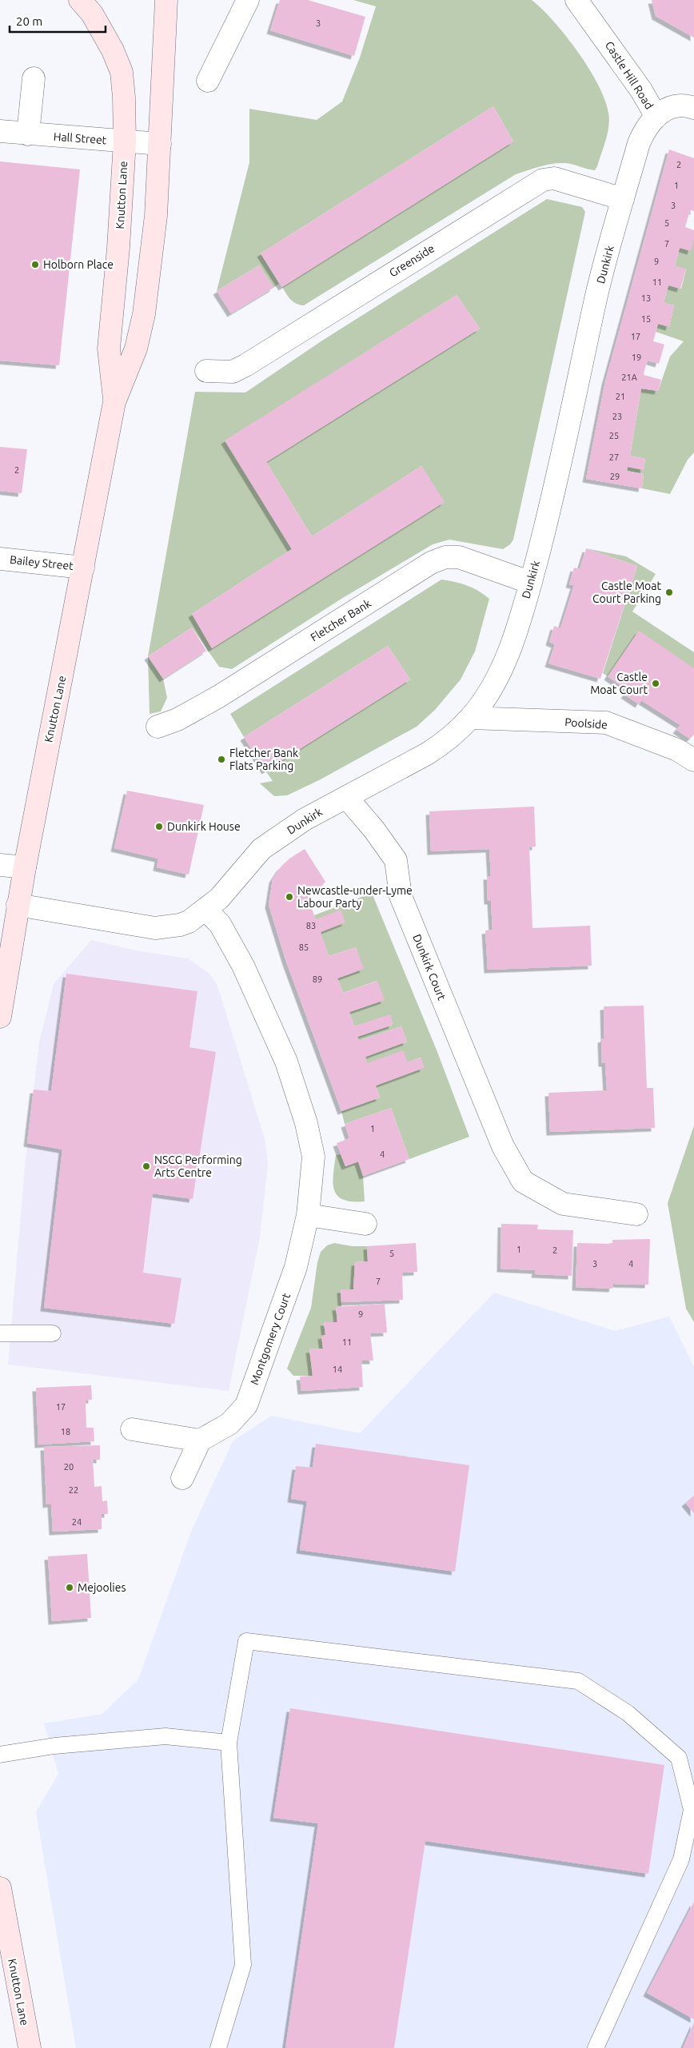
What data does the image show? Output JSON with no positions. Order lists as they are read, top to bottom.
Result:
{
  "streets": {
    "main road": ["Knutton Lane"],
    "street": [
      "Castle Hill Road",
      "Hall Street",
      "Greenside",
      "Dunkirk",
      "Bailey Street",
      "Fletcher Bank",
      "Poolside",
      "Dunkirk Court",
      "Montgomery Court"
    ]
  },
  "crossings": [
    ["Castle Hill Road", "Dunkirk"],
    ["Hall Street", "Knutton Lane"],
    ["Knutton Lane", "Dunkirk"],
    ["Knutton Lane", "Bailey Street"],
    ["Greenside", "Dunkirk"],
    ["Dunkirk", "Fletcher Bank"],
    ["Dunkirk", "Poolside"],
    ["Dunkirk", "Dunkirk Court"],
    ["Dunkirk", "Montgomery Court"]
  ],
  "places": [
    "Holborn Place",
    "Castle Moat Court Parking",
    "Castle Moat Court",
    "Fletcher Bank Flats Parking",
    "Dunkirk House",
    "Newcastle-under-Lyme Labour Party",
    "NSCG Performing Arts Centre",
    "Mejoolies"
  ],
  "house_numbers": [
    "3",
    "2",
    "1",
    "3",
    "5",
    "7",
    "9",
    "11",
    "13",
    "15",
    "17",
    "19",
    "21A",
    "21",
    "23",
    "25",
    "27",
    "2",
    "29",
    "83",
    "85",
    "89",
    "1",
    "4",
    "1",
    "2",
    "5",
    "3",
    "4",
    "7",
    "9",
    "11",
    "14",
    "17",
    "18",
    "20",
    "22",
    "24"
  ],
  "scale_bar": "20 m"
}
